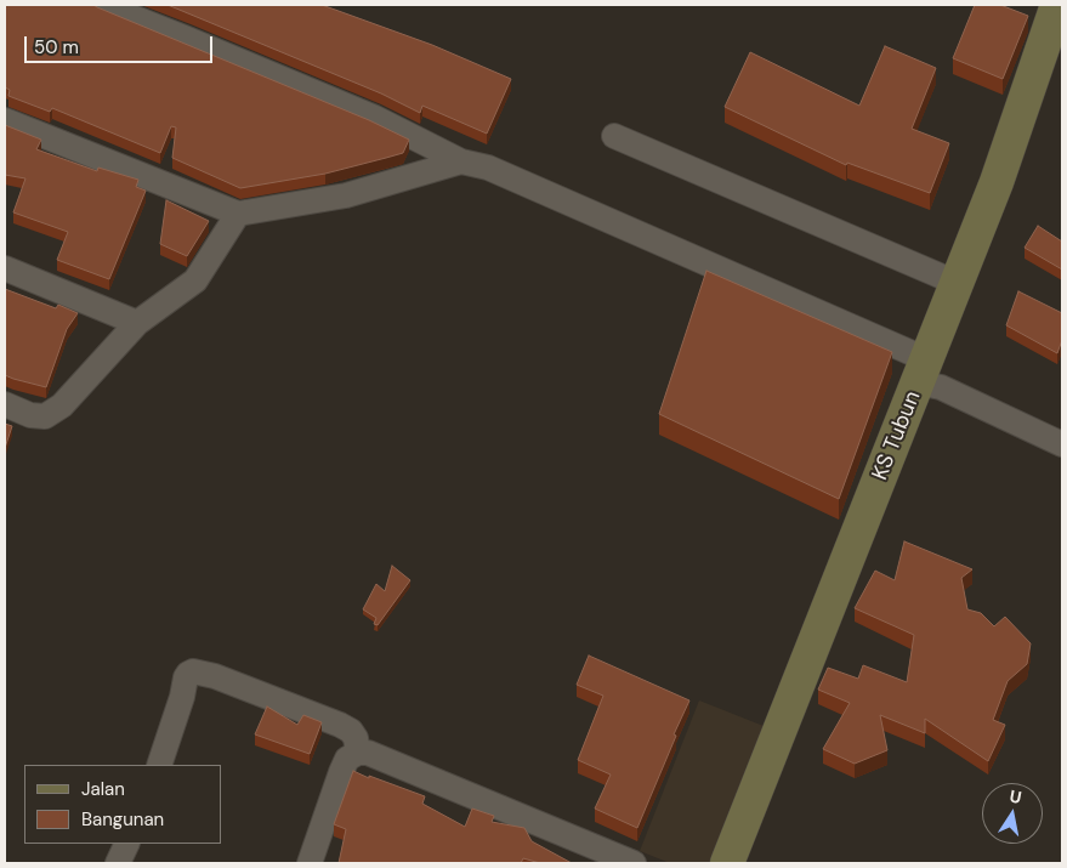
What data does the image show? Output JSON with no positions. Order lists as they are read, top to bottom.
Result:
{
  "streets": {
    "main road": ["KS Tubun"]
  },
  "legend": ["Jalan", "Bangunan"],
  "scale_bar": "50 m",
  "north": "top"
}
